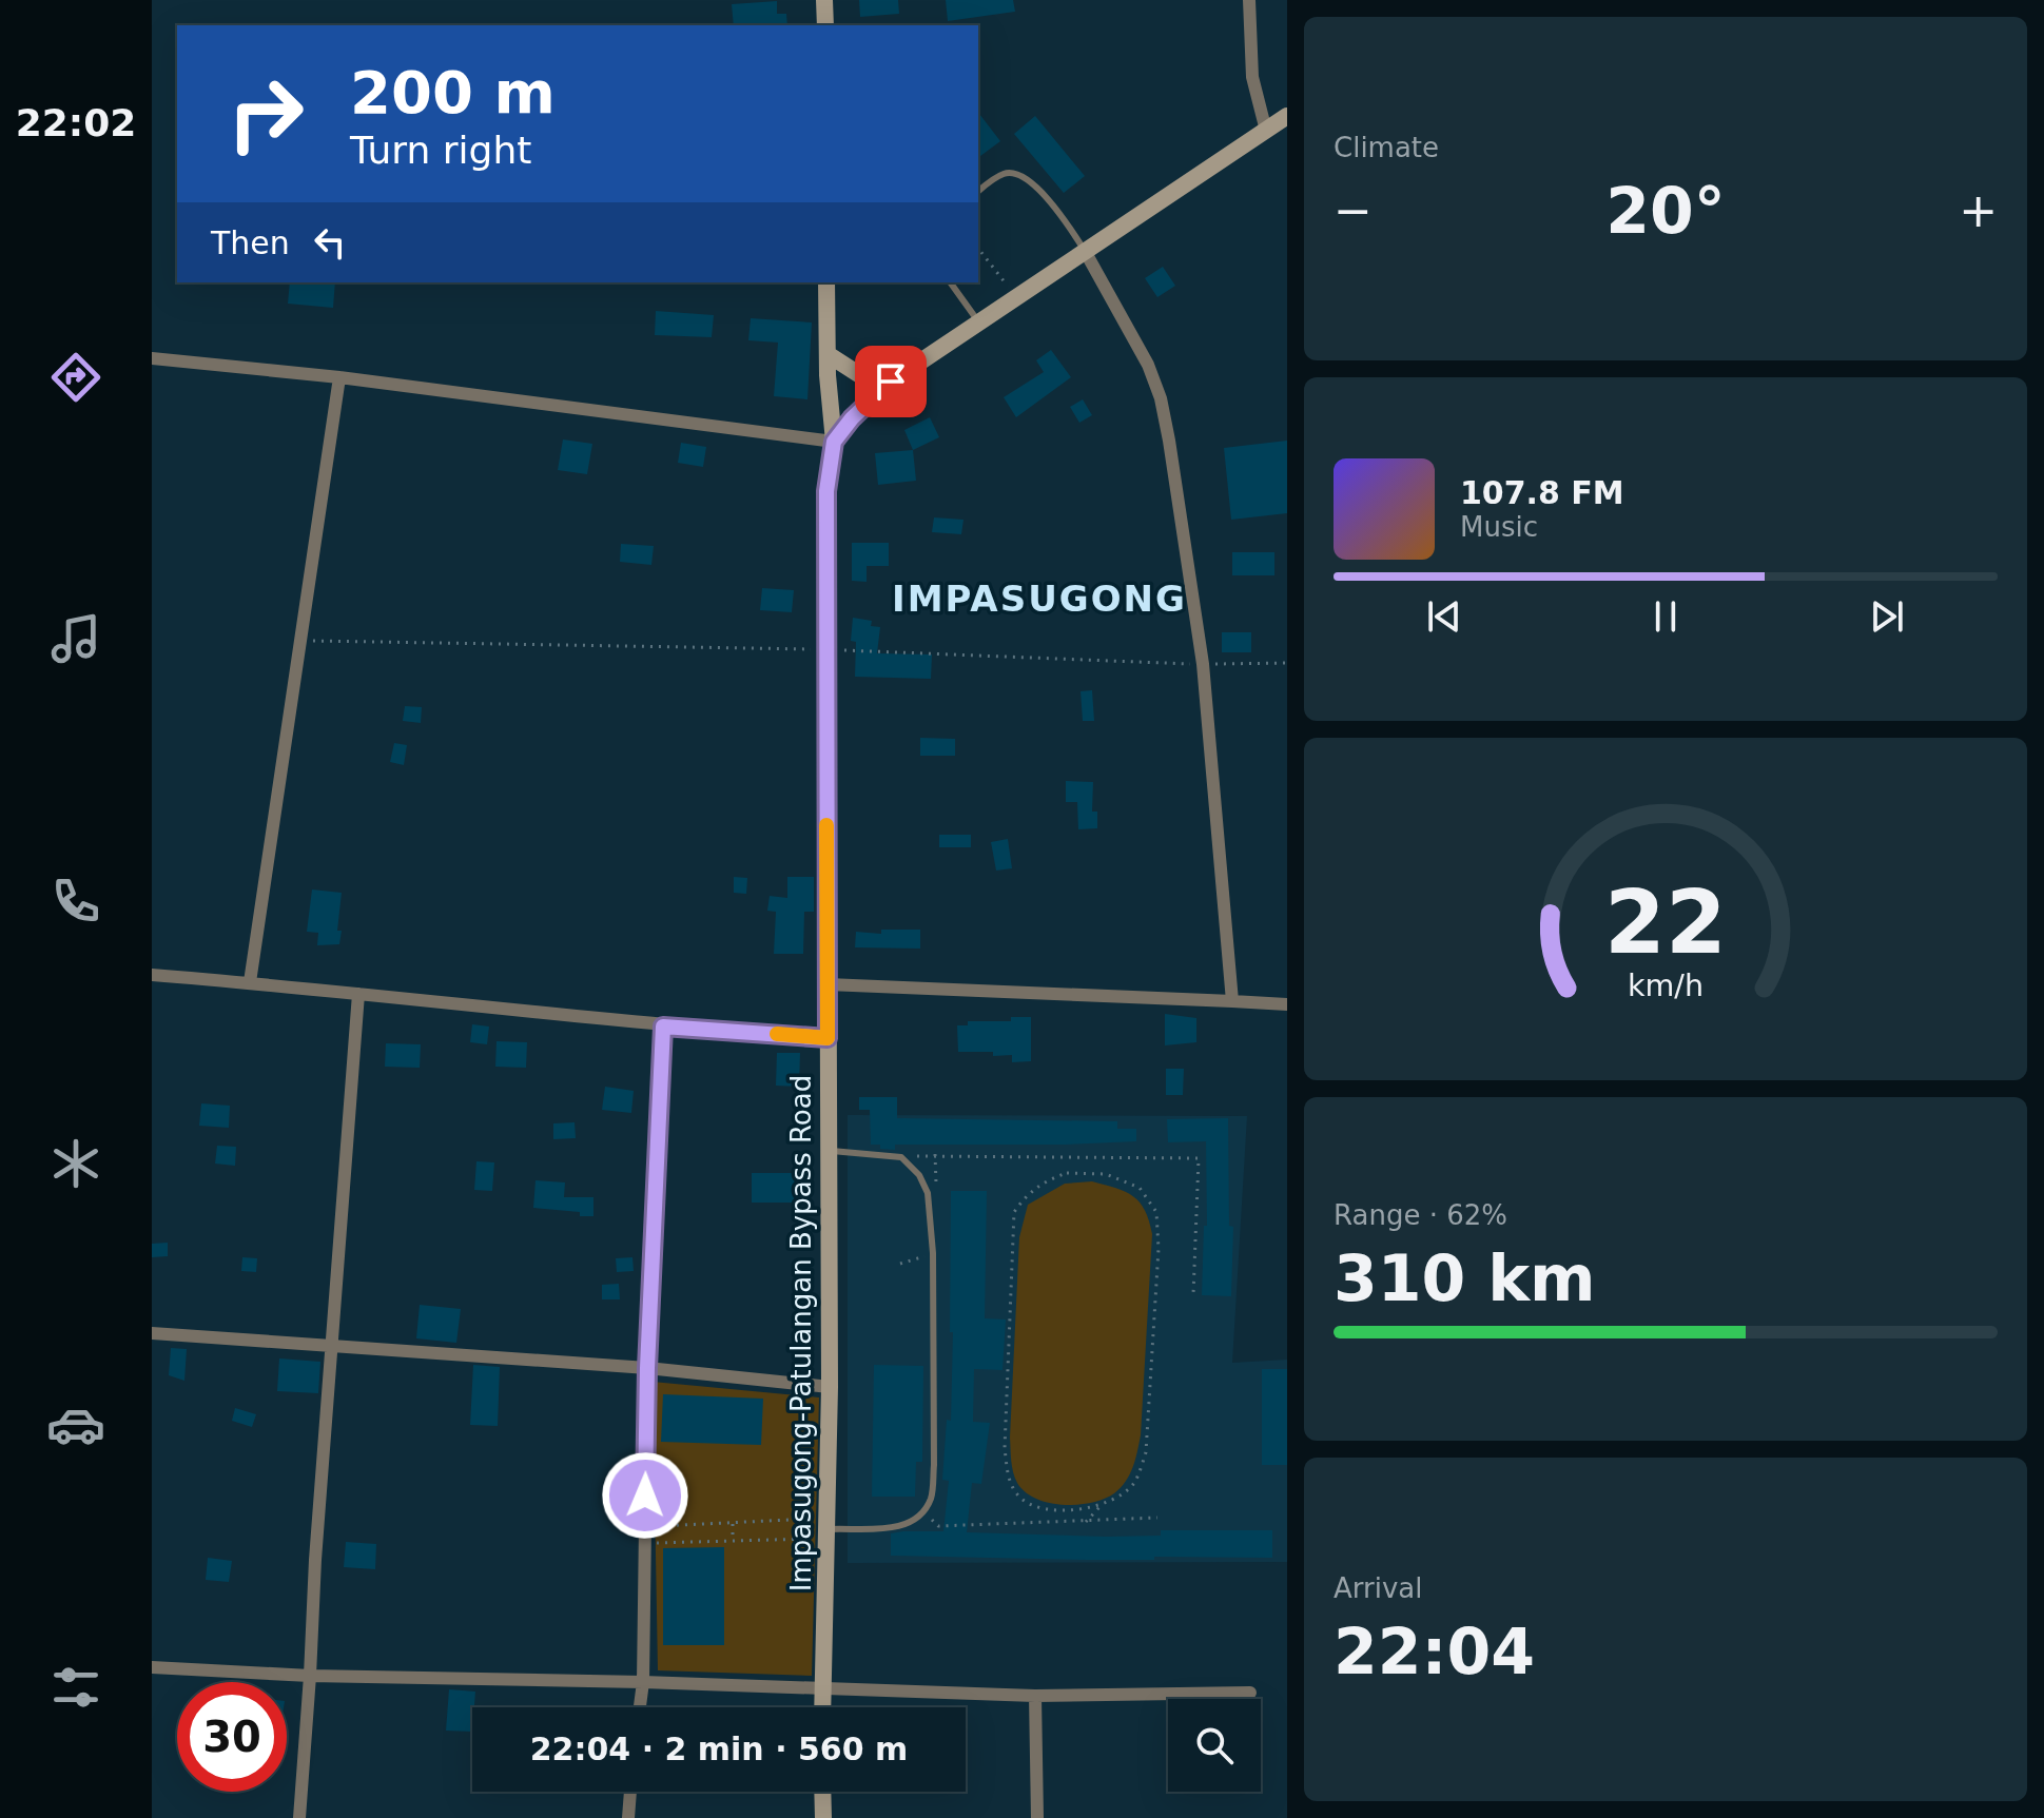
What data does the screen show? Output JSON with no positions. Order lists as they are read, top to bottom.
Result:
{
  "streets": {
    "main road": ["Impasugong-Patulangan Bypass Road"]
  },
  "districts": ["IMPASUGONG"],
  "page": {
    "tabs": "22:02",
    "tile": [
      "Climate",
      ["Range · 62%", "310 km"],
      ["Arrival", "22:04"]
    ],
    "turn": ["200 m", "Turn right"],
    "heat": ["−", "20°", "+"],
    "then": "Then",
    "song": ["107.8 FM", "Music"],
    "limit": "30",
    "trip": "22:04 · 2 min · 560 m",
    "gauge": ["22", "km/h"]
  }
}
